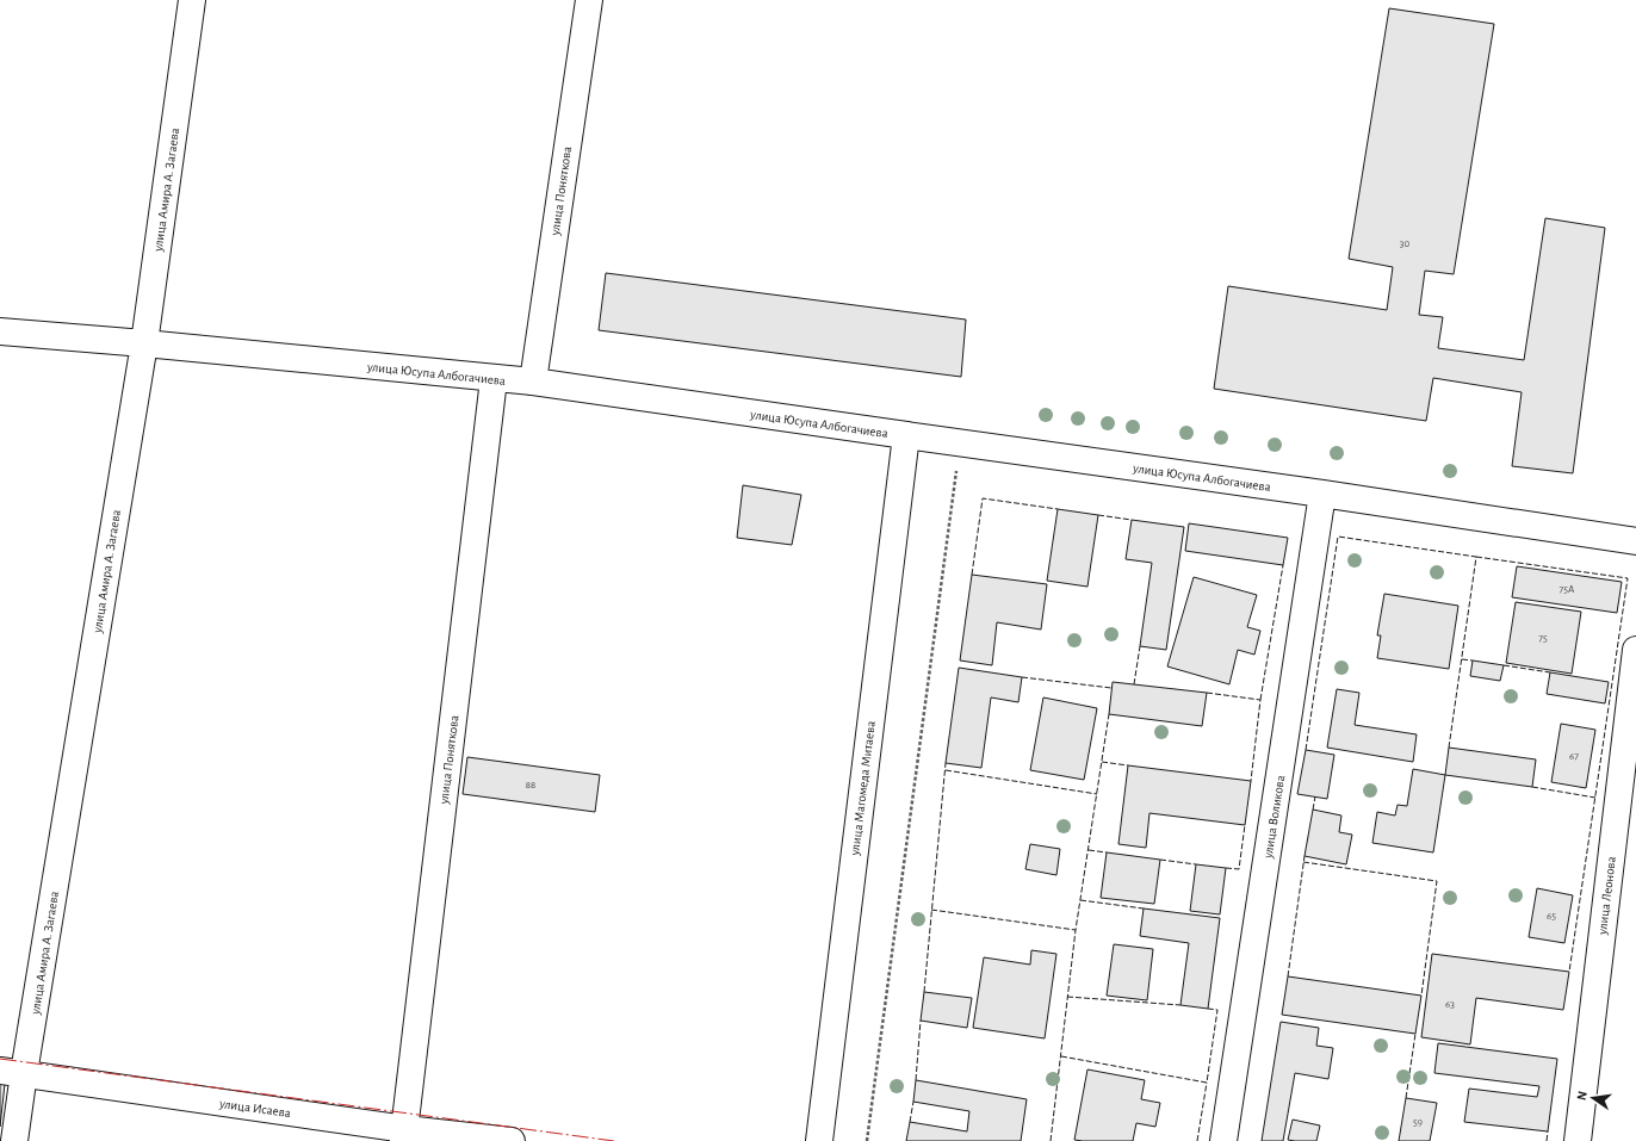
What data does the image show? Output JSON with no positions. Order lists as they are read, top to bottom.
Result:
{
  "streets": {
    "street": [
      "улица Амира А. Загаева",
      "улица Поняткова",
      "улица Юсупа Албогачиева",
      "улица Магомеда Митаева",
      "улица Воликова",
      "улица Леонова",
      "улица Исаева"
    ]
  },
  "crossings": [
    ["улица Амира А. Загаева", "улица Юсупа Албогачиева"],
    ["улица Амира А. Загаева", "улица Исаева"],
    ["улица Поняткова", "улица Юсупа Албогачиева"],
    ["улица Поняткова", "улица Исаева"],
    ["улица Юсупа Албогачиева", "улица Магомеда Митаева"],
    ["улица Юсупа Албогачиева", "улица Воликова"]
  ],
  "house_numbers": [
    "30",
    "75А",
    "75",
    "67",
    "88",
    "65",
    "63",
    "59"
  ],
  "north": "left"
}
